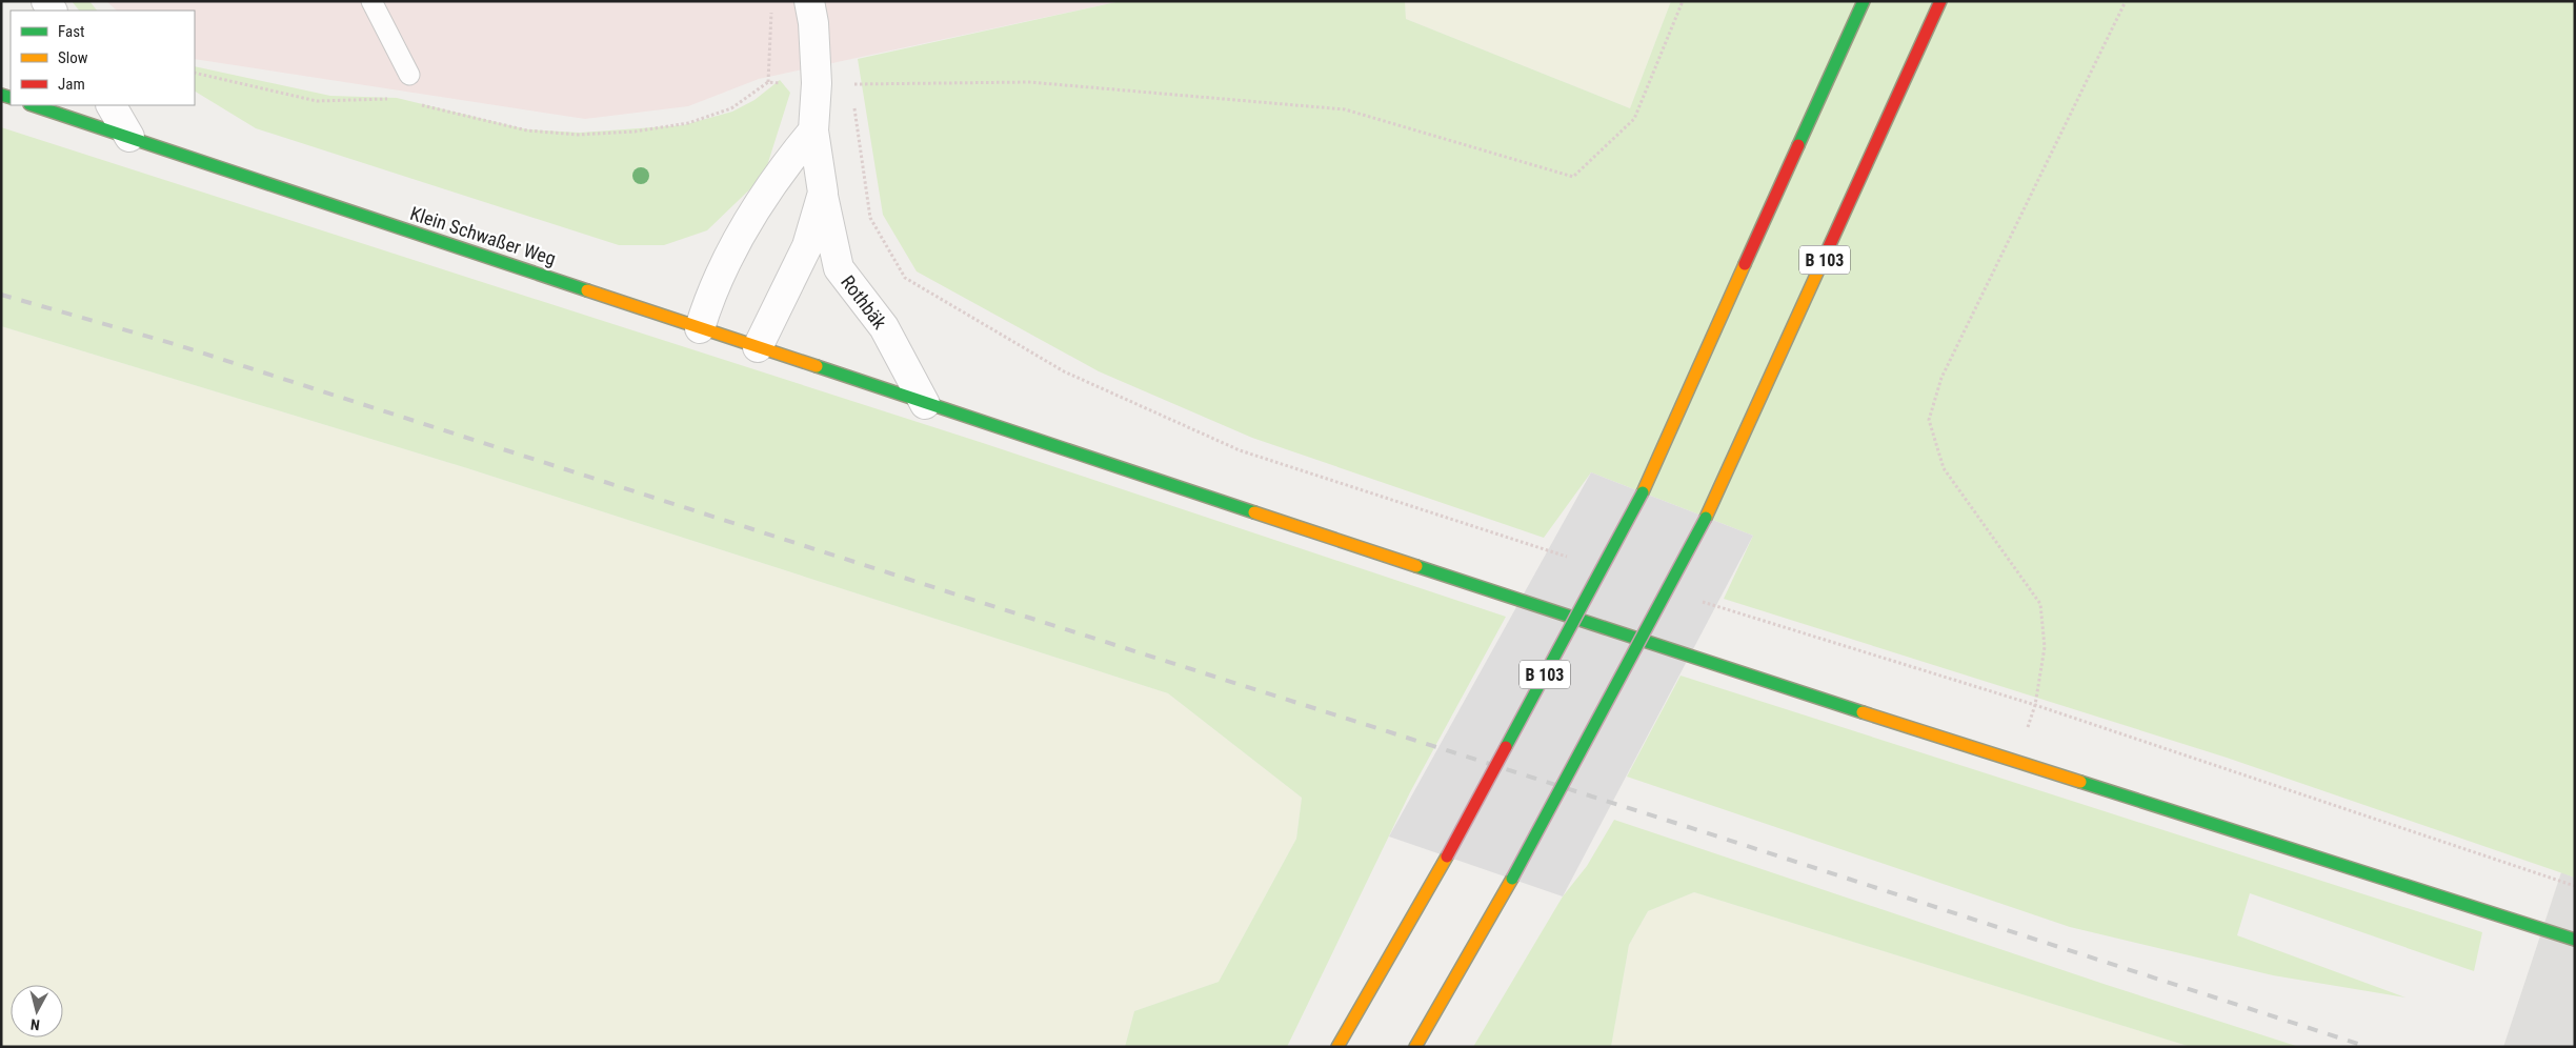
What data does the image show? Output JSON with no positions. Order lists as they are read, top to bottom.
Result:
{
  "streets": {
    "main road": ["Klein Schwaßer Weg", "B 103"],
    "street": ["Rothbäk"]
  },
  "crossings": [
    ["Klein Schwaßer Weg", "Rothbäk"]
  ],
  "legend": ["Fast", "Slow", "Jam"],
  "north": "bottom"
}
